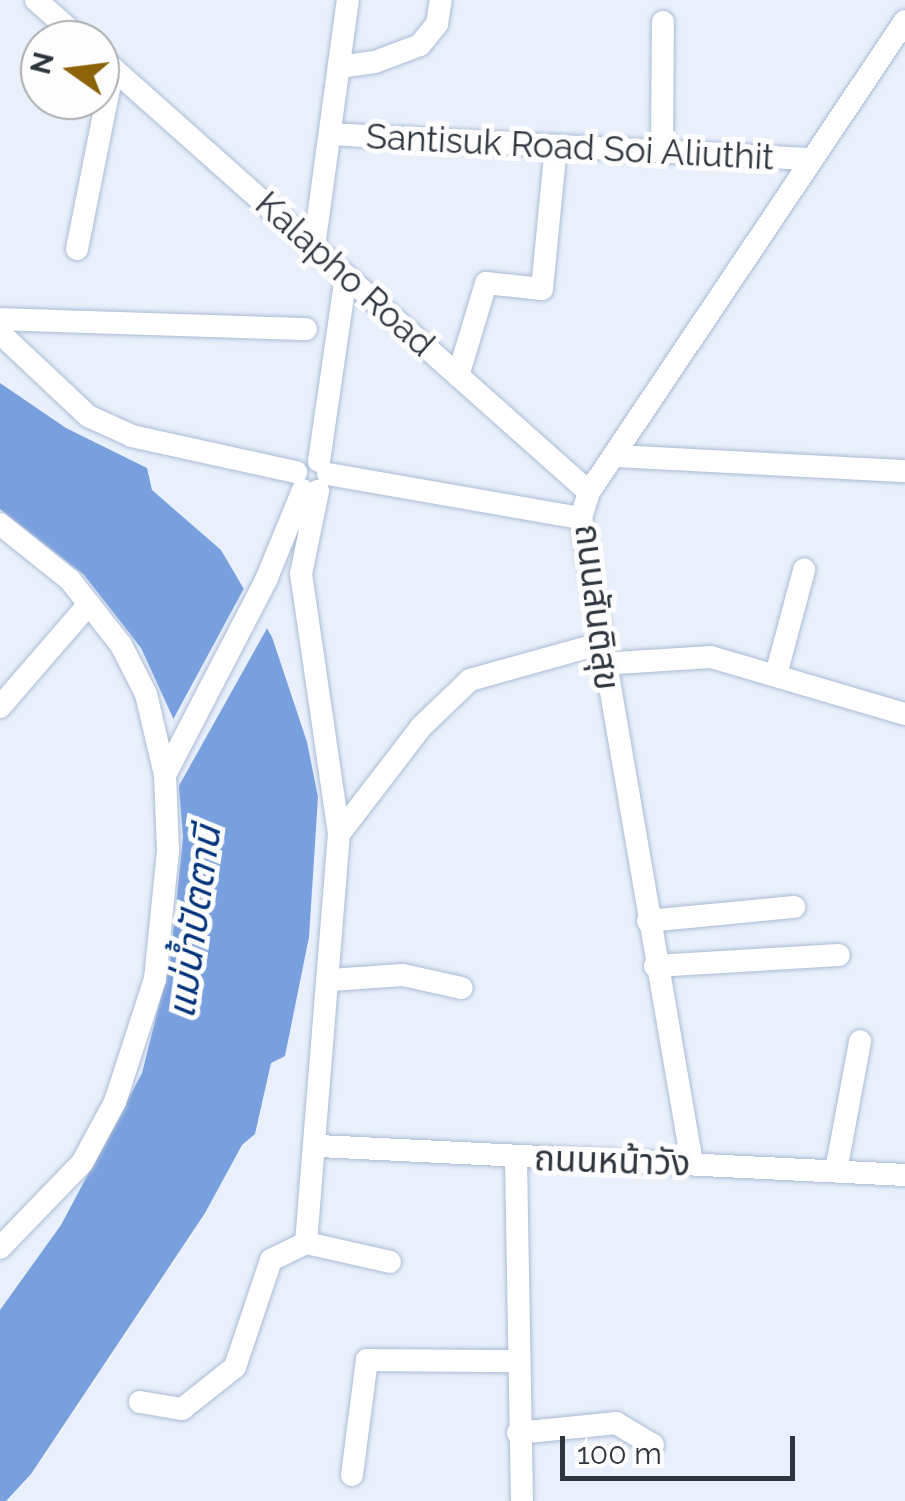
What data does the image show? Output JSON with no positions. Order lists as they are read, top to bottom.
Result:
{
  "streets": {
    "street": [
      "Santisuk Road Soi Aliuthit",
      "Kalapho Road",
      "ถนนสันติสุข",
      "ถนนหน้าวัง"
    ]
  },
  "crossings": [
    ["Santisuk Road Soi Aliuthit", "ถนนสันติสุข"],
    ["Kalapho Road", "ถนนสันติสุข"],
    ["ถนนสันติสุข", "ถนนหน้าวัง"]
  ],
  "water": ["แม่น้ำปัตตานี"],
  "scale_bar": "100 m",
  "north": "left"
}
